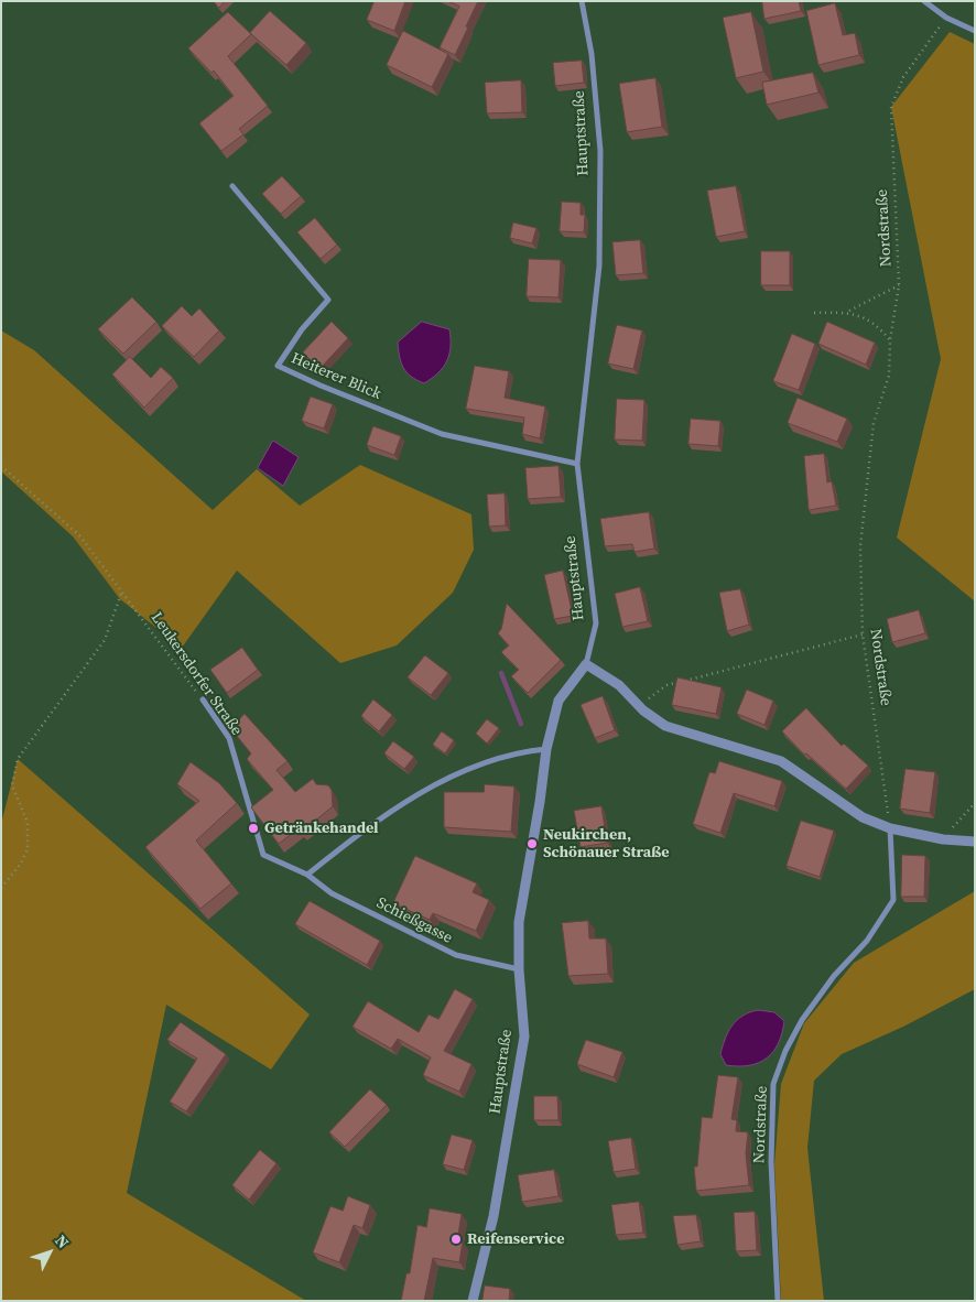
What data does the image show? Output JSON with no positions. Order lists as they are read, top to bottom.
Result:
{
  "streets": {
    "street": [
      "Hauptstraße",
      "Nordstraße",
      "Heiterer Blick",
      "Leukersdorfer Straße",
      "Schießgasse"
    ]
  },
  "crossings": [
    ["Hauptstraße", "Heiterer Blick"],
    ["Hauptstraße", "Schießgasse"],
    ["Leukersdorfer Straße", "Schießgasse"]
  ],
  "places": ["Getränkehandel", "Neukirchen, Schönauer Straße", "Reifenservice"],
  "north": "top right"
}
